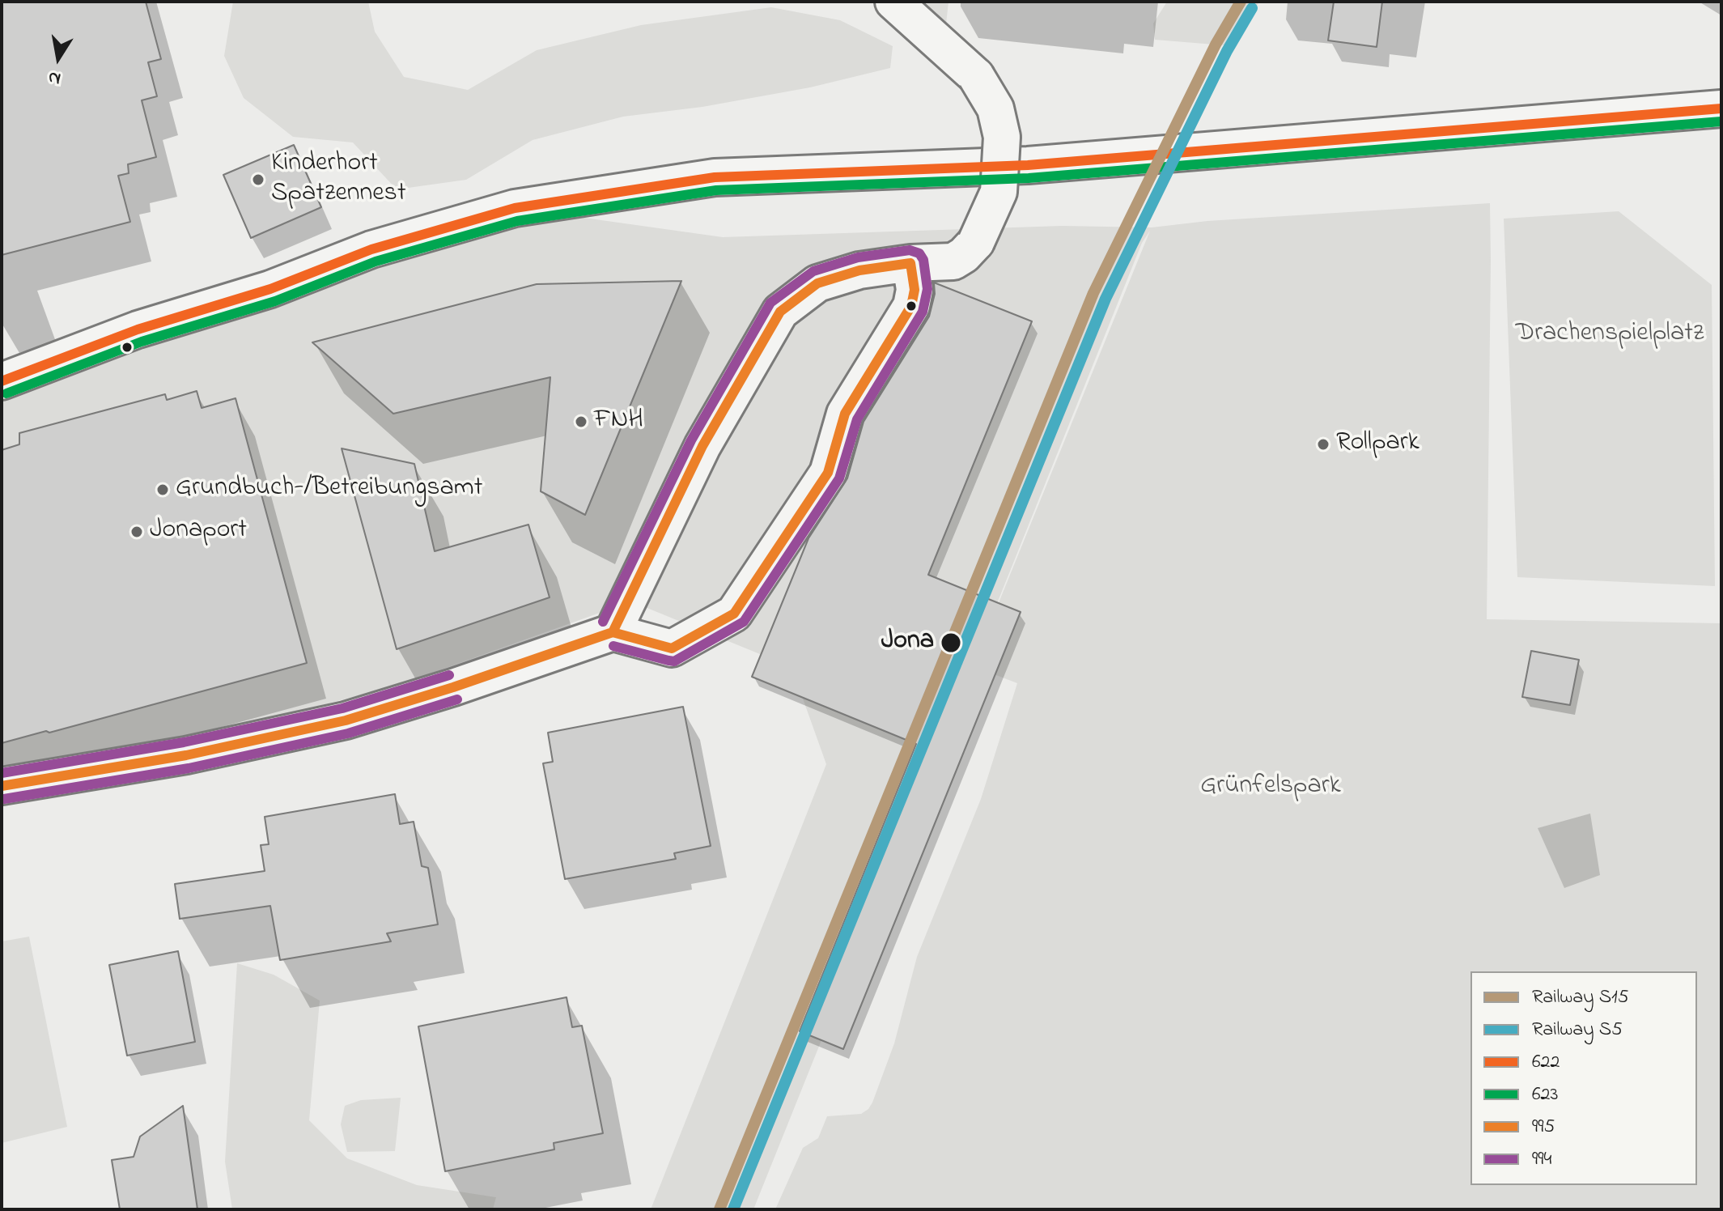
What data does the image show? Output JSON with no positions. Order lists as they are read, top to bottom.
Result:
{
  "parks": ["Drachenspielplatz", "Grünfelspark"],
  "places": [
    "Kinderhort Spatzennest",
    "FNH",
    "Rollpark",
    "Grundbuch-/Betreibungsamt",
    "Jonaport",
    "Jona"
  ],
  "lines": [
    "rail line S15",
    "rail line S5",
    "transit line 622",
    "transit line 623",
    "transit line 994",
    "transit line 995"
  ],
  "legend": [
    "Railway S15",
    "Railway S5",
    "622",
    "623",
    "995",
    "994"
  ],
  "north": "bottom"
}
